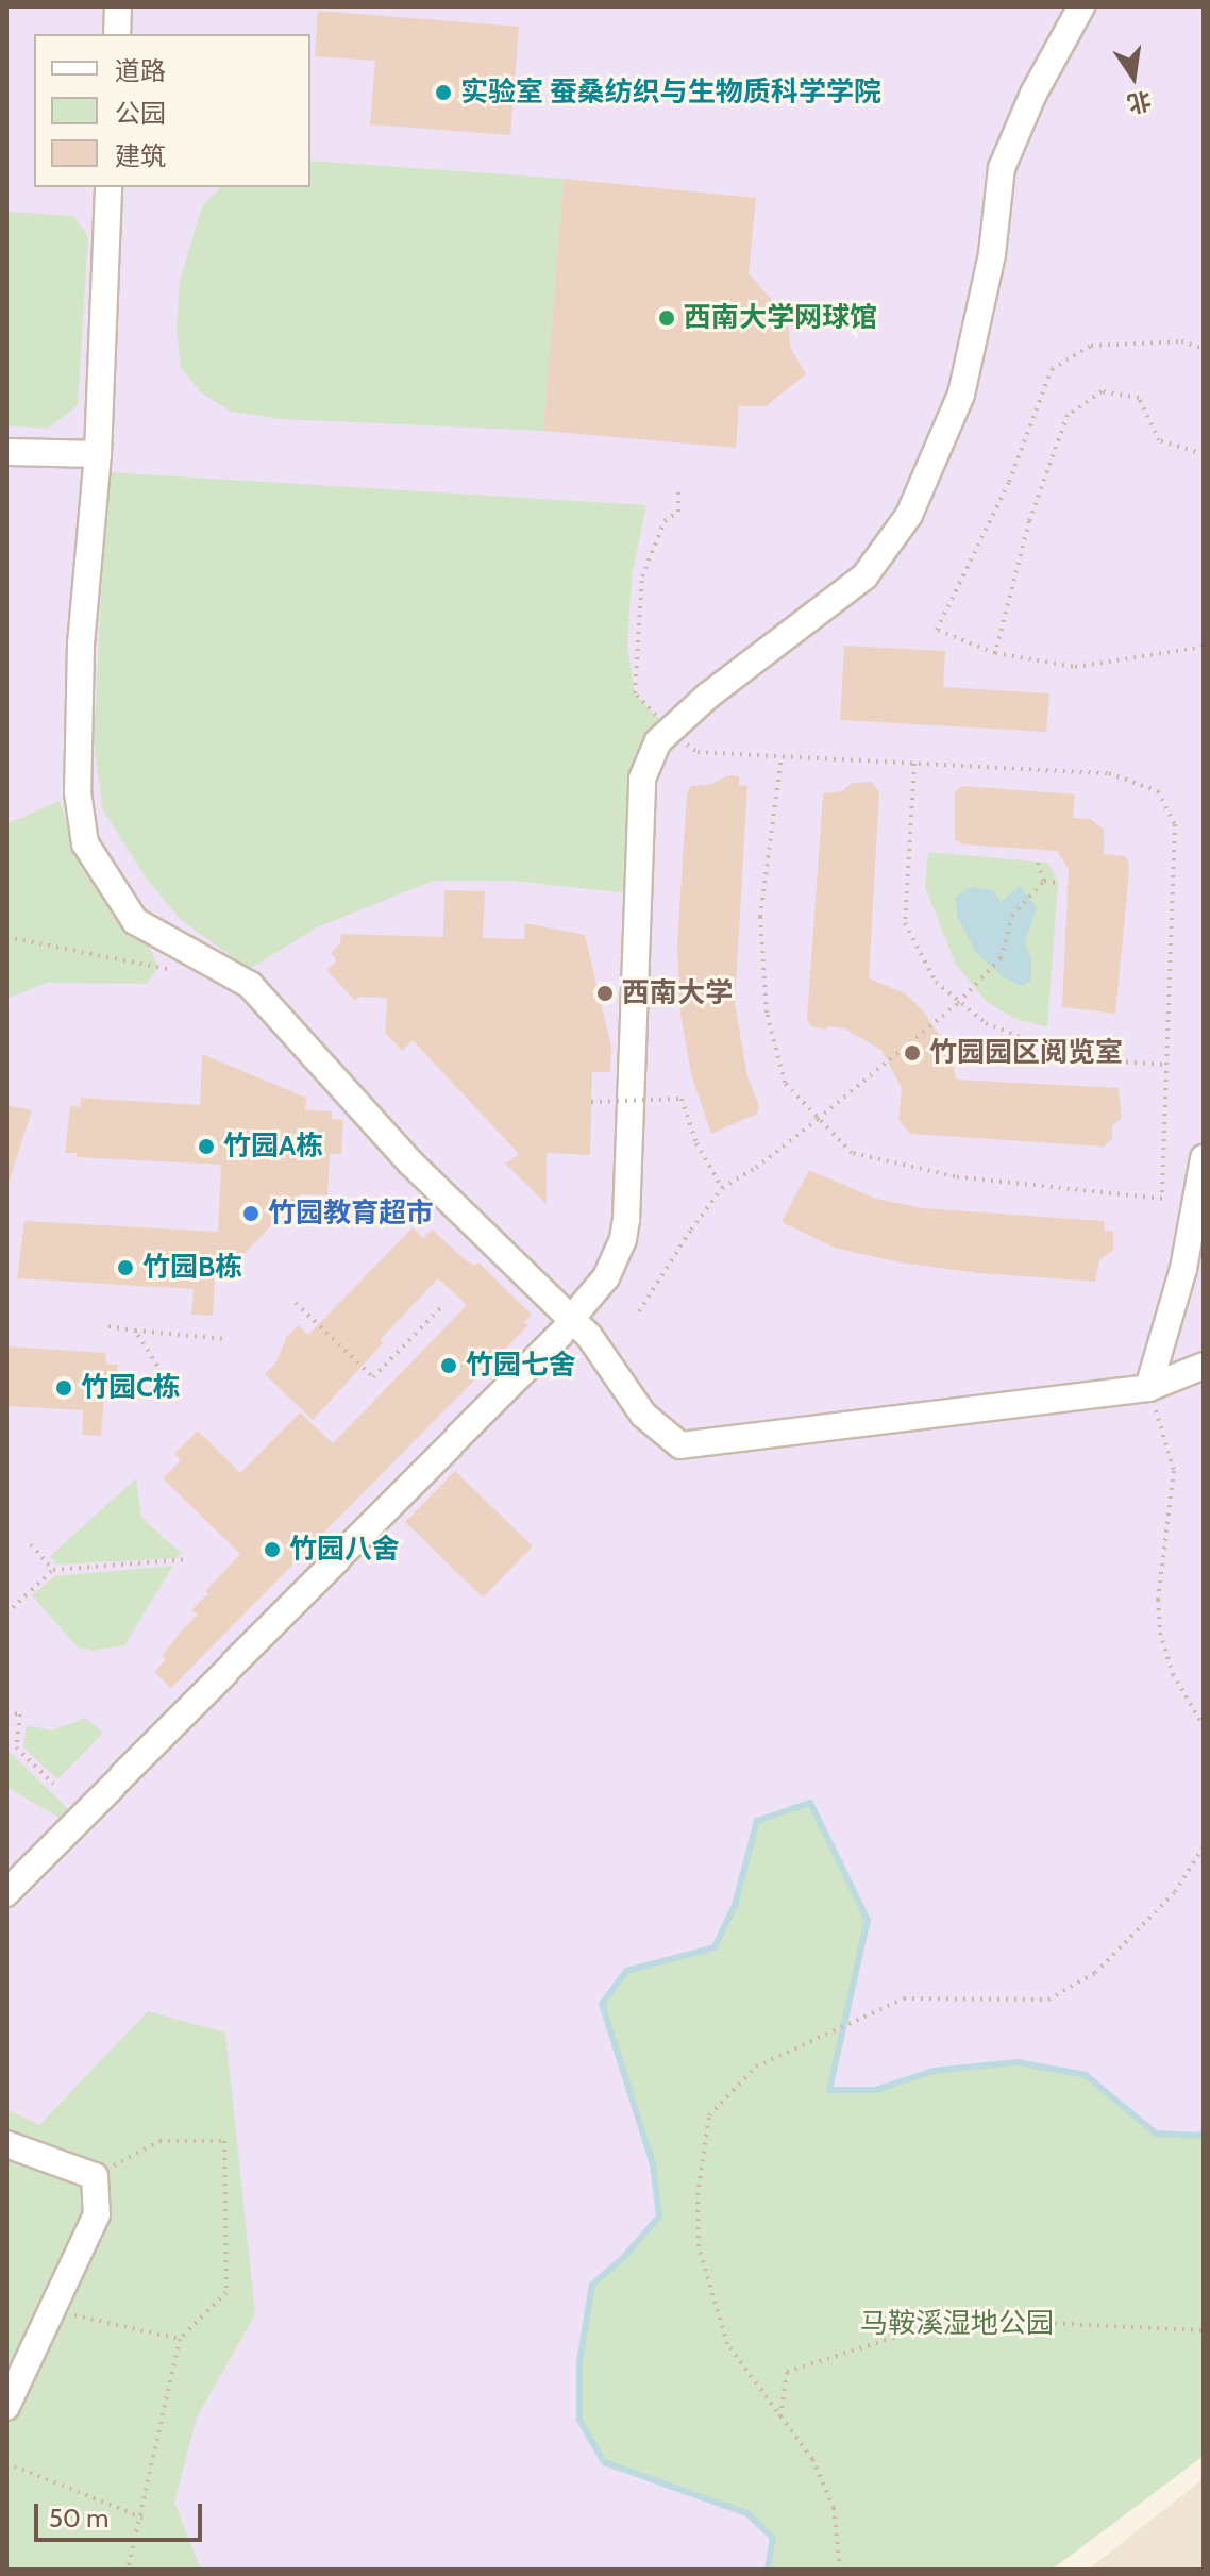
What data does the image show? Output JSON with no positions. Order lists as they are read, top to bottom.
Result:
{
  "parks": ["马鞍溪湿地公园"],
  "places": [
    "实验室 蚕桑纺织与生物质科学学院",
    "西南大学网球馆",
    "西南大学",
    "竹园园区阅览室",
    "竹园A栋",
    "竹园教育超市",
    "竹园B栋",
    "竹园七舍",
    "竹园C栋",
    "竹园八舍"
  ],
  "legend": ["道路", "公园", "建筑"],
  "scale_bar": "50 m",
  "north": "bottom"
}
